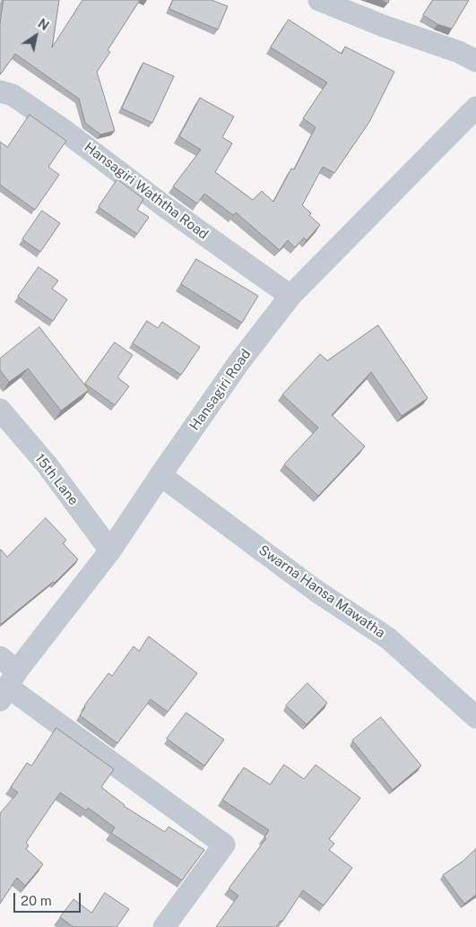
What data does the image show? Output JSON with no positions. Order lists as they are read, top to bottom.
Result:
{
  "streets": {
    "street": [
      "Hansagiri Waththa Road",
      "Hansagiri Road",
      "15th Lane",
      "Swarna Hansa Mawatha"
    ]
  },
  "crossings": [
    ["Hansagiri Waththa Road", "Hansagiri Road"],
    ["Hansagiri Road", "15th Lane"],
    ["Hansagiri Road", "Swarna Hansa Mawatha"]
  ],
  "scale_bar": "20 m",
  "north": "top right"
}
